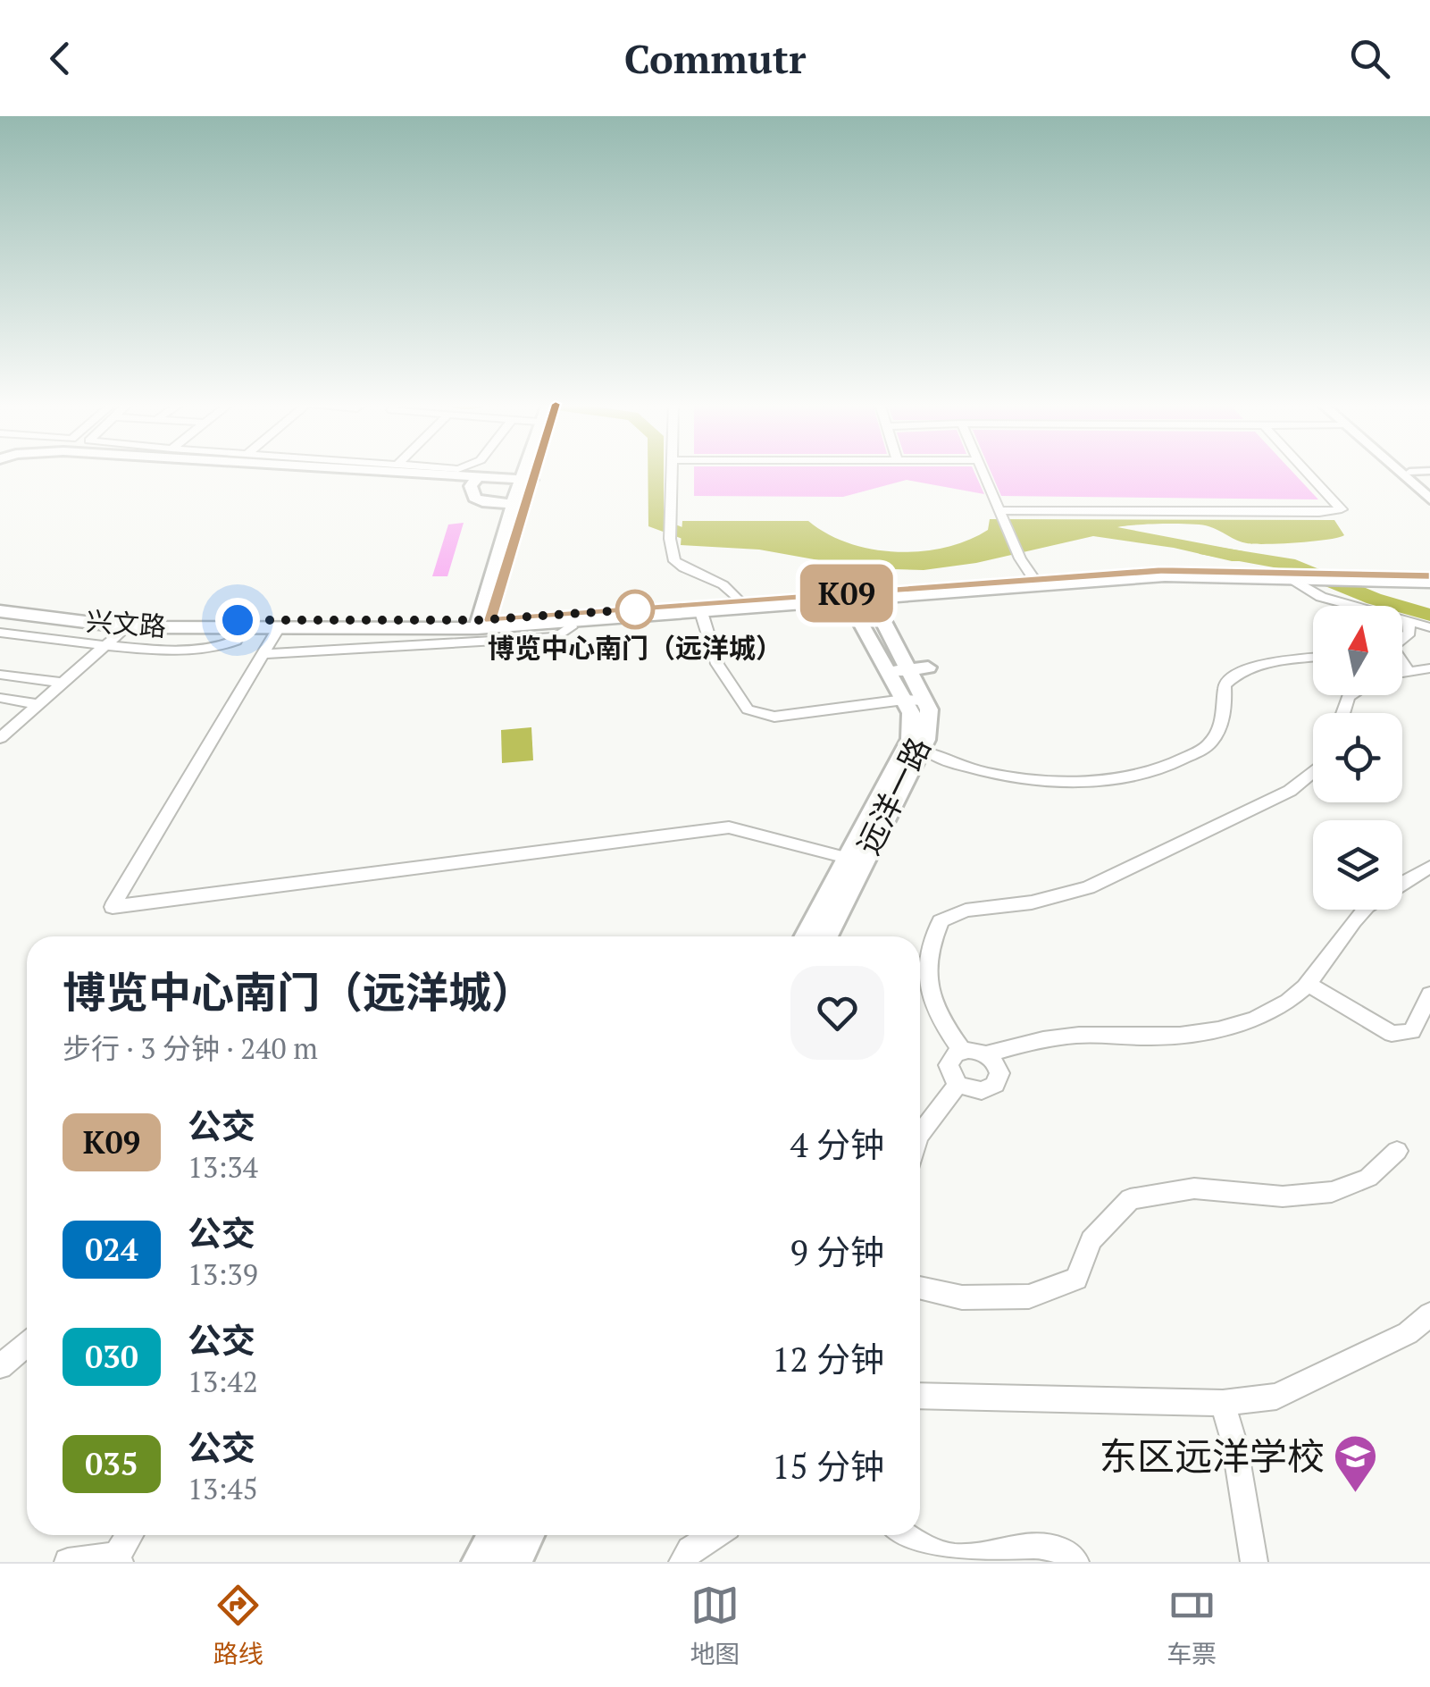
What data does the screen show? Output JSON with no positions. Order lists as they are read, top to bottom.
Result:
{
  "streets": {
    "main road": ["兴文路"],
    "street": ["远洋一路"]
  },
  "crossings": [
    ["兴文路", "远洋一路"]
  ],
  "places": {
    "other": ["博览中心南门（远洋城）"],
    "school or university": ["东区远洋学校"]
  },
  "lines": ["bus line K09"],
  "north": "top",
  "page": {
    "header": "Commutr",
    "on_map": "K09",
    "heading": ["博览中心南门（远洋城）", "步行 · 3 分钟 · 240 m"],
    "list": [
      {
        "mark": "K09",
        "name": "公交",
        "note": "13:34",
        "value": "4 分钟"
      },
      {
        "mark": "024",
        "name": "公交",
        "note": "13:39",
        "value": "9 分钟"
      },
      {
        "mark": "030",
        "name": "公交",
        "note": "13:42",
        "value": "12 分钟"
      },
      {
        "mark": "035",
        "name": "公交",
        "note": "13:45",
        "value": "15 分钟"
      }
    ],
    "tabs": ["路线", "地图", "车票"]
  }
}
